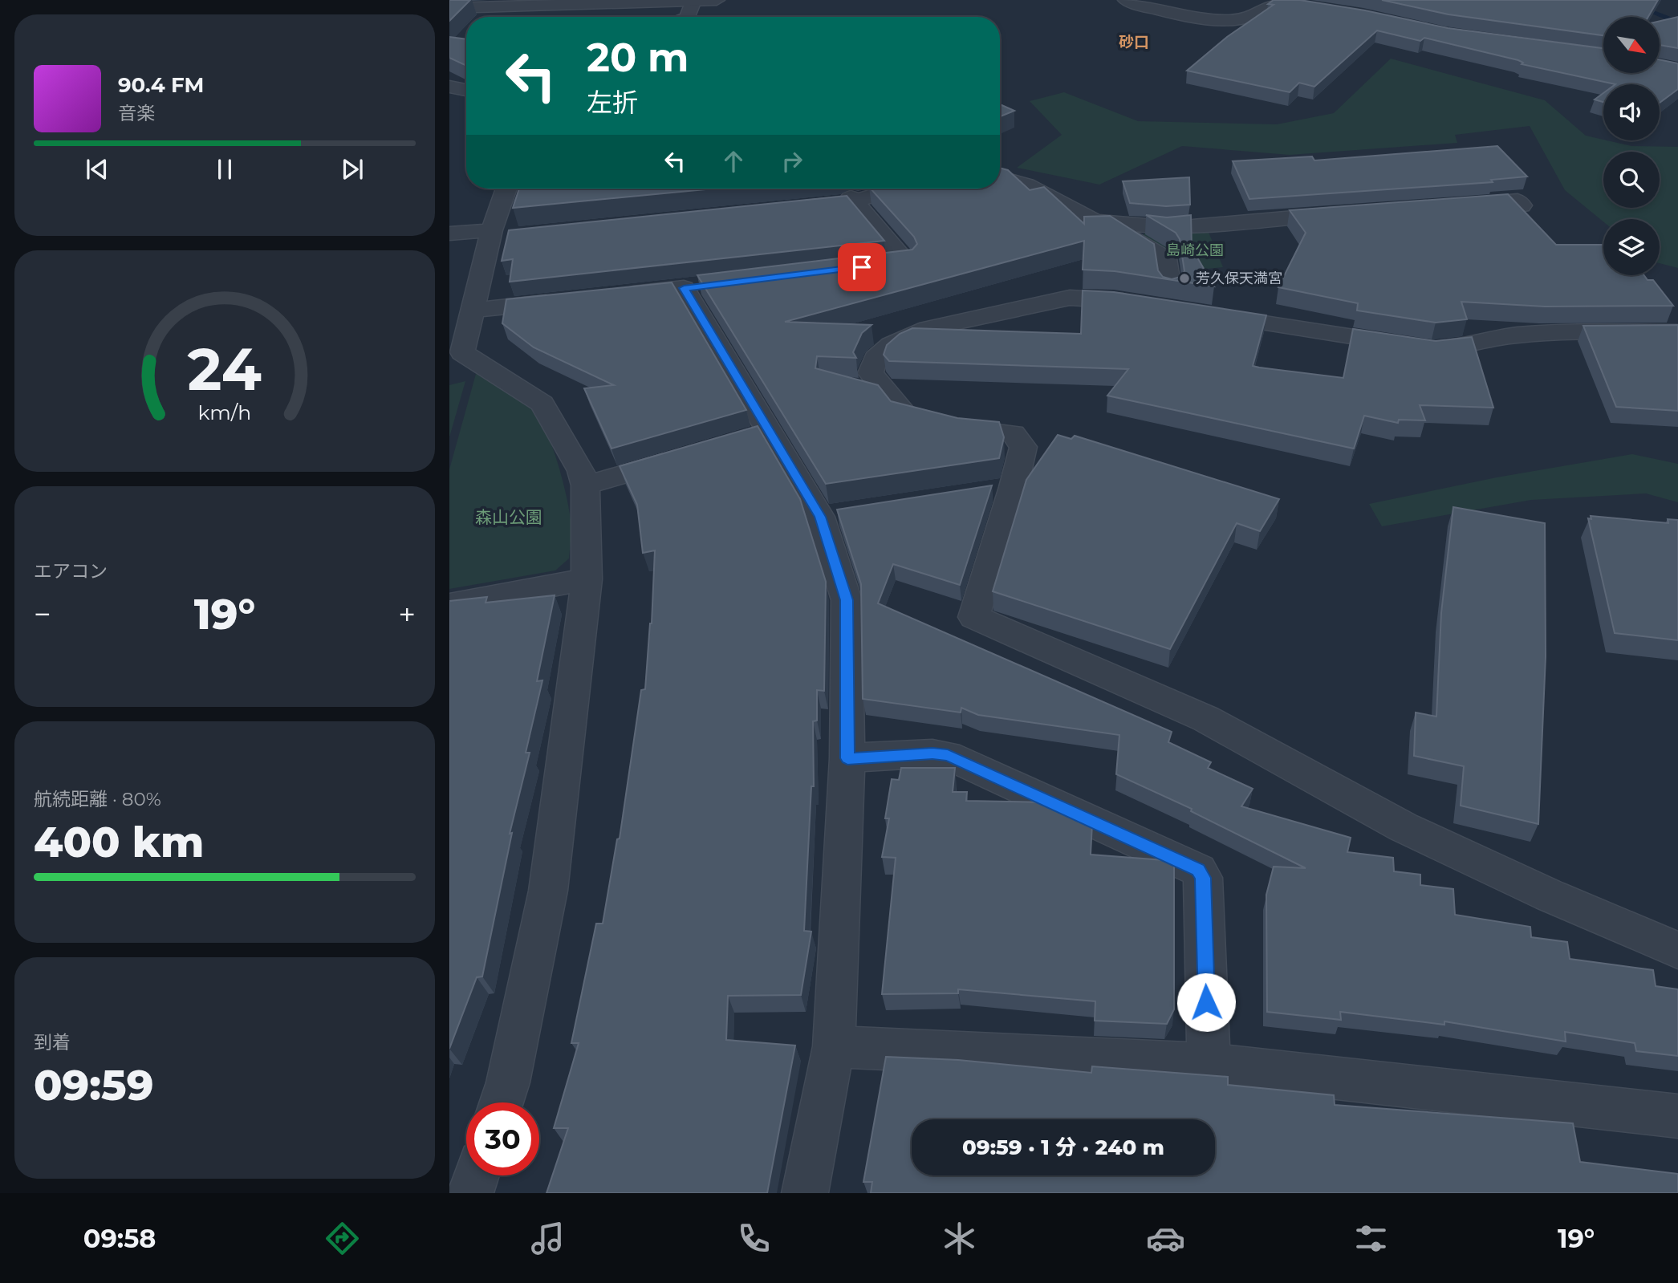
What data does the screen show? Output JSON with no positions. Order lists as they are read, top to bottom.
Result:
{
  "districts": ["砂口"],
  "parks": ["島崎公園", "森山公園"],
  "places": ["芳久保天満宮"],
  "north": "bottom right",
  "page": {
    "turn": ["20 m", "左折"],
    "song": ["90.4 FM", "音楽"],
    "tile": [
      "エアコン",
      ["航続距離 · 80%", "400 km"],
      ["到着", "09:59"]
    ],
    "heat": ["−", "19°", "+"],
    "limit": "30",
    "trip": "09:59 · 1 分 · 240 m",
    "tabs": ["09:58", "19°"],
    "gauge": ["24", "km/h"]
  }
}
